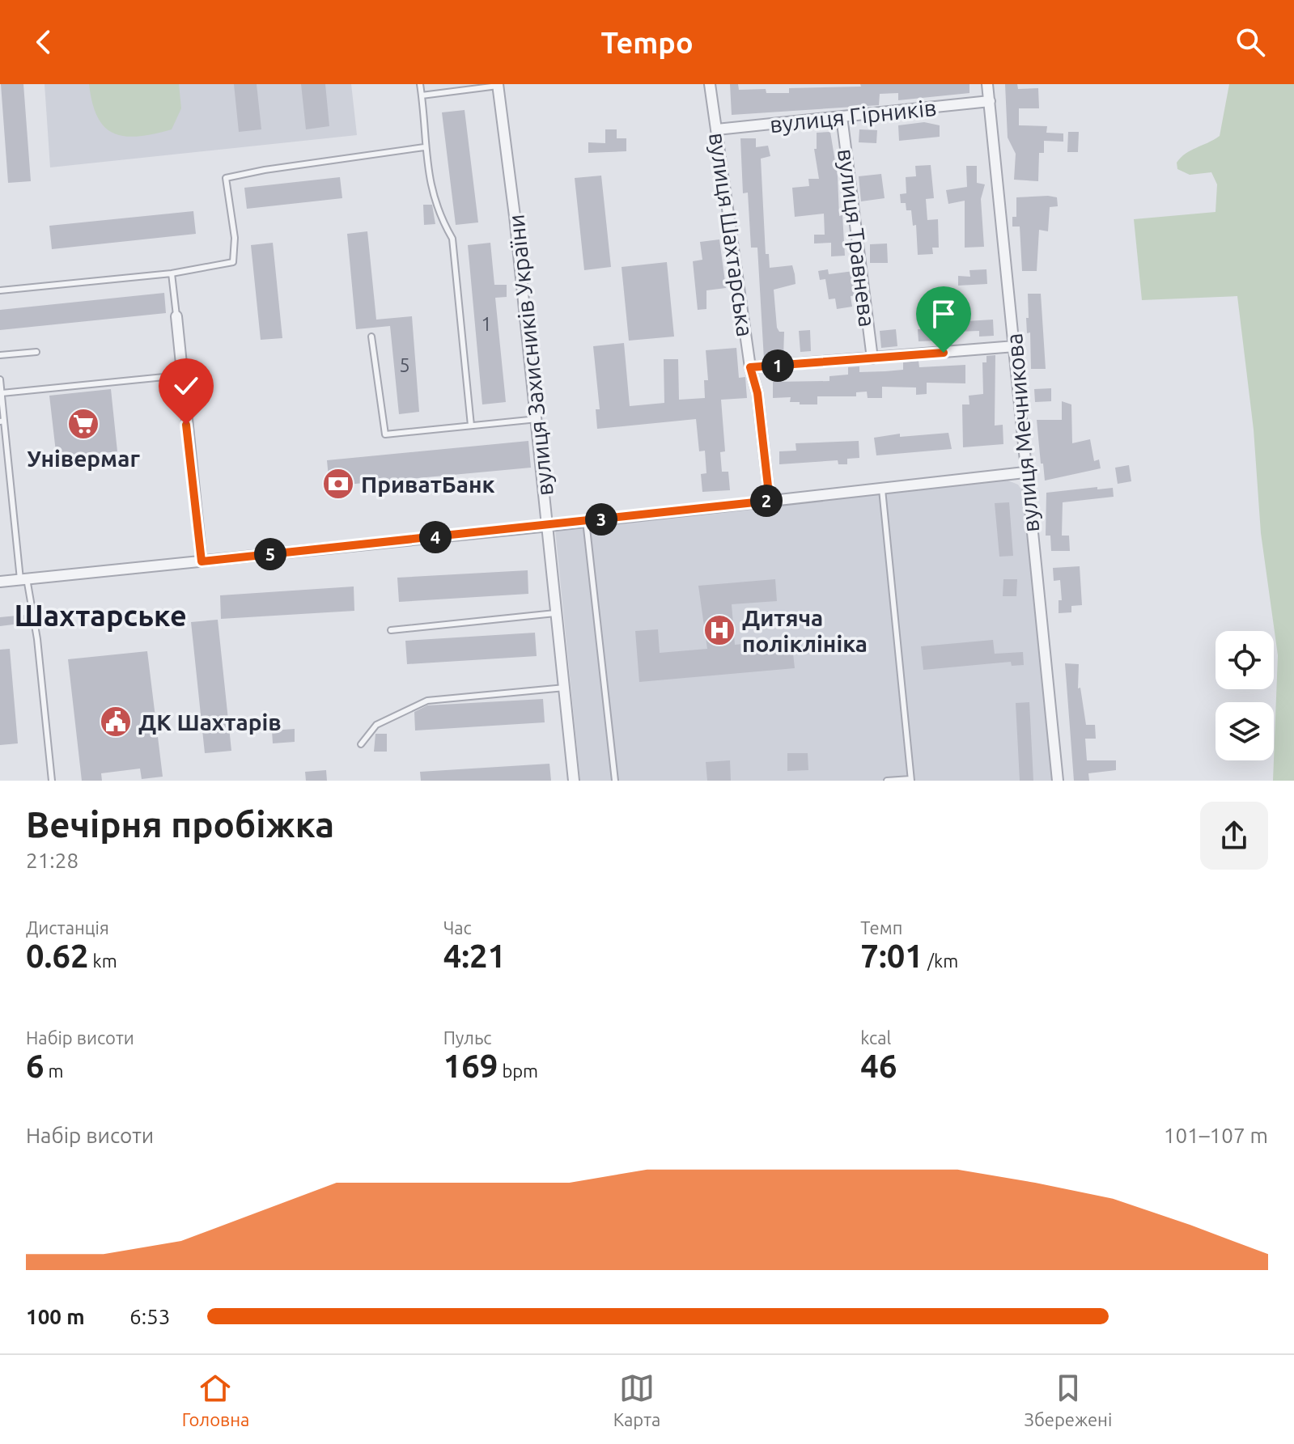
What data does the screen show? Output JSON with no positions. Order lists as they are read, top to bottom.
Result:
{
  "streets": {
    "street": [
      "вулиця Гірників",
      "вулиця Шахтарська",
      "вулиця Травнева",
      "вулиця Захисників України",
      "вулиця Мечникова"
    ]
  },
  "crossings": [
    ["вулиця Гірників", "вулиця Шахтарська"],
    ["вулиця Гірників", "вулиця Травнева"],
    ["вулиця Гірників", "вулиця Мечникова"]
  ],
  "districts": ["Шахтарське"],
  "places": {
    "supermarket": ["Універмаг"],
    "bank": ["ПриватБанк"],
    "hospital": ["Дитяча поліклініка"],
    "public building": ["ДК Шахтарів"]
  },
  "house_numbers": ["1", "5"],
  "page": {
    "header": "Tempo",
    "pins": [
      "1",
      "2",
      "3",
      "4",
      "5"
    ],
    "heading": ["Вечірня пробіжка", "21:28"],
    "stats": [
      ["Дистанція", "0.62 km"],
      ["Час", "4:21"],
      ["Темп", "7:01 /km"],
      ["Набір висоти", "6 m"],
      ["Пульс", "169 bpm"],
      ["kcal", "46"]
    ],
    "chart": ["Набір висоти", "101–107 m"],
    "list": [
      {
        "name": "100 m",
        "note": "6:53"
      }
    ],
    "tabs": ["Головна", "Карта", "Збережені"]
  }
}
